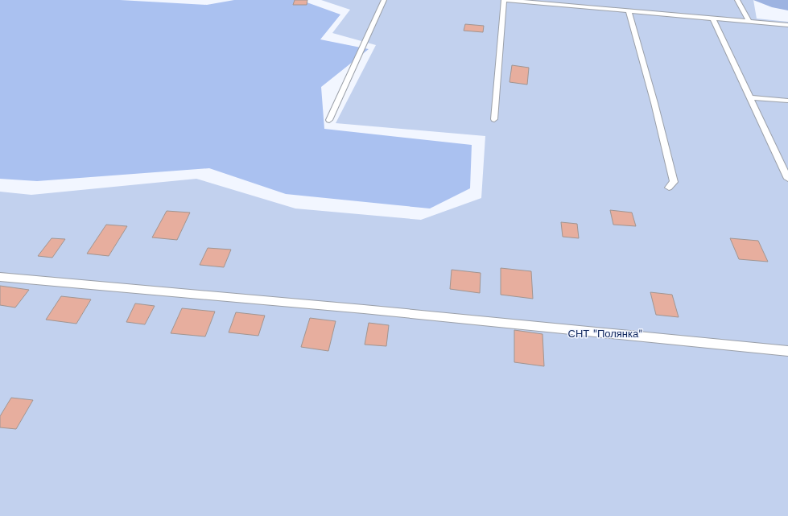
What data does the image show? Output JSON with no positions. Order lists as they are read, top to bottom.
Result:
{
  "parks": ["СНТ \"Полянка\""]
}
